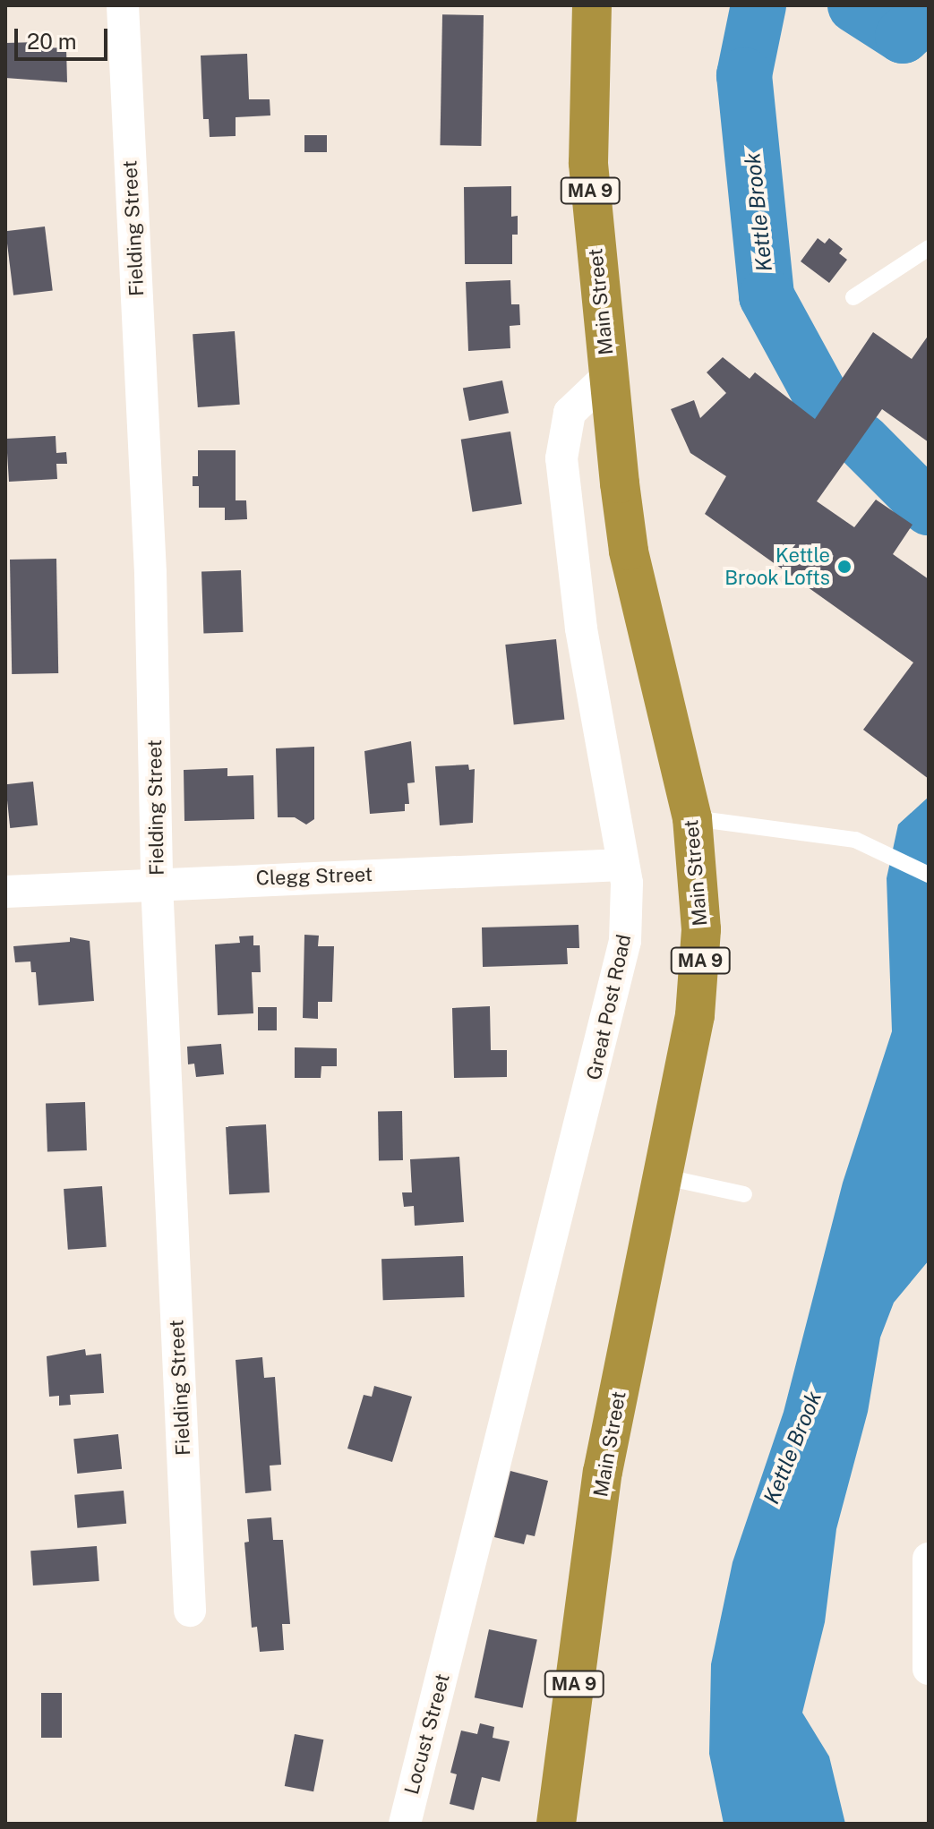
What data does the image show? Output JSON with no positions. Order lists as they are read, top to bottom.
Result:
{
  "streets": {
    "highway": ["MA 9", "Main Street"],
    "street": [
      "Fielding Street",
      "Clegg Street",
      "Great Post Road",
      "Locust Street"
    ]
  },
  "crossings": [
    ["Fielding Street", "Clegg Street"],
    ["Main Street", "Great Post Road"],
    ["Clegg Street", "Great Post Road"],
    ["Great Post Road", "Locust Street"]
  ],
  "water": ["Kettle Brook"],
  "places": ["Kettle Brook Lofts"],
  "scale_bar": "20 m"
}
